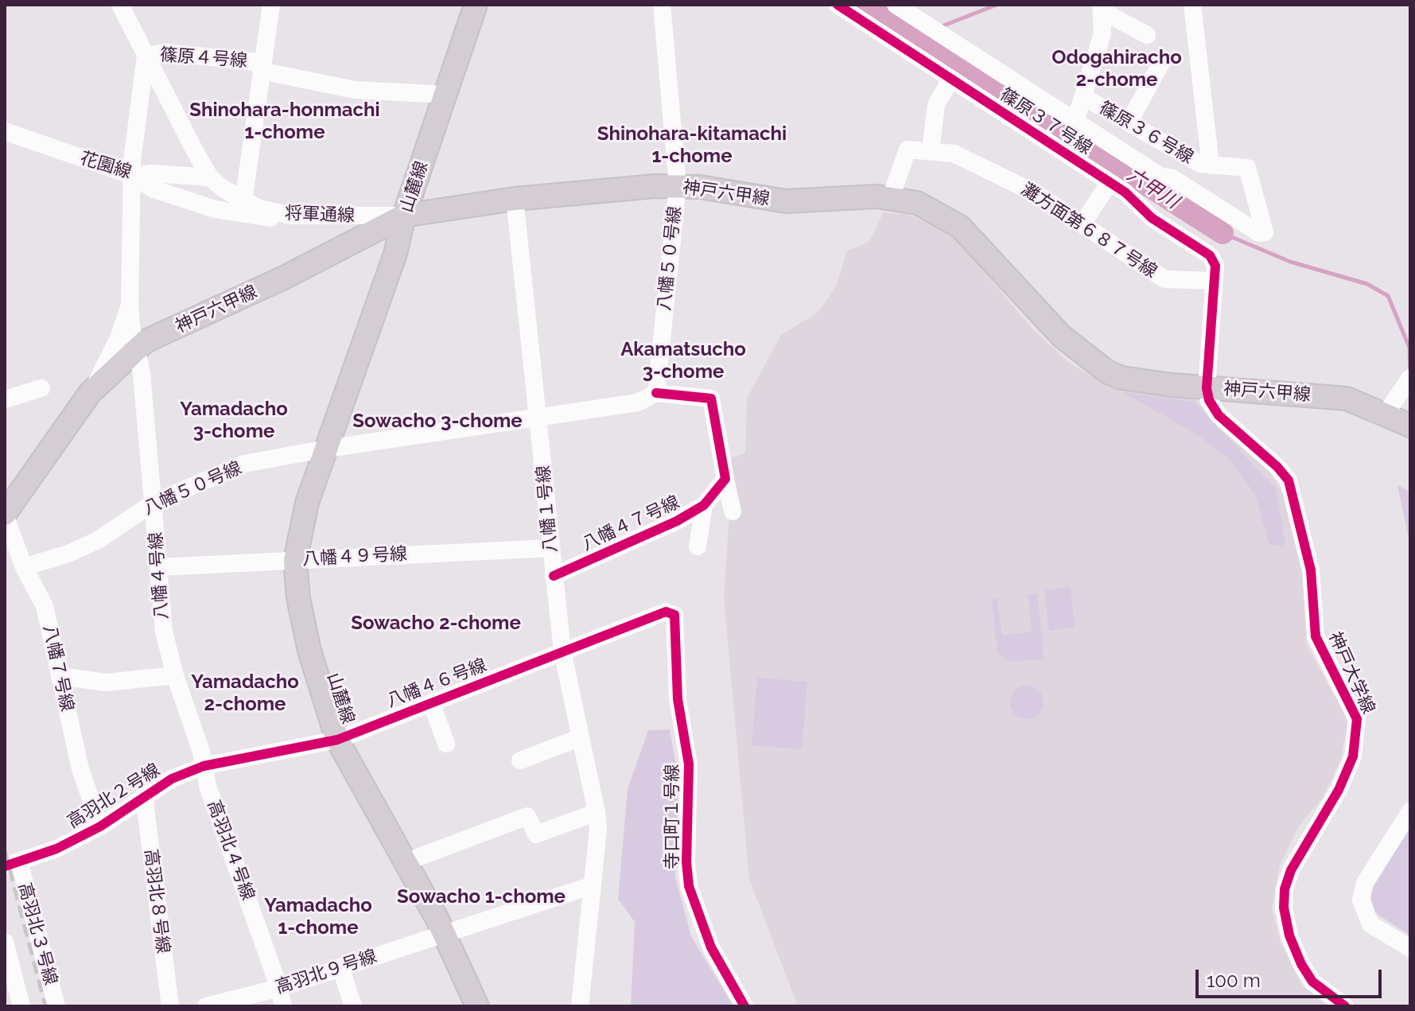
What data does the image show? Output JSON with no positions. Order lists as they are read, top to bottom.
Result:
{
  "streets": {
    "main road": ["山麓線", "神戸六甲線"],
    "street": [
      "篠原４号線",
      "篠原３７号線",
      "篠原３６号線",
      "花園線",
      "将軍通線",
      "灘方面第６８７号線",
      "八幡５０号線",
      "八幡１号線",
      "八幡４７号線",
      "八幡４９号線",
      "八幡４号線",
      "八幡７号線",
      "神戸大学線",
      "八幡４６号線",
      "高羽北２号線",
      "寺口町１号線",
      "高羽北４号線",
      "高羽北８号線",
      "高羽北３号線",
      "高羽北９号線"
    ]
  },
  "crossings": [
    ["篠原４号線", "山麓線"],
    ["篠原４号線", "将軍通線"],
    ["篠原４号線", "八幡４号線"],
    ["篠原３７号線", "神戸六甲線"],
    ["篠原３７号線", "灘方面第６８７号線"],
    ["篠原３７号線", "神戸大学線"],
    ["花園線", "将軍通線"],
    ["花園線", "八幡４号線"],
    ["山麓線", "神戸六甲線"],
    ["山麓線", "将軍通線"],
    ["山麓線", "八幡５０号線"],
    ["山麓線", "八幡４９号線"],
    ["山麓線", "八幡４６号線"],
    ["山麓線", "高羽北９号線"],
    ["神戸六甲線", "将軍通線"],
    ["神戸六甲線", "灘方面第６８７号線"],
    ["神戸六甲線", "八幡５０号線"],
    ["神戸六甲線", "八幡１号線"],
    ["神戸六甲線", "八幡４号線"],
    ["神戸六甲線", "八幡７号線"],
    ["神戸六甲線", "神戸大学線"],
    ["将軍通線", "八幡４号線"],
    ["八幡５０号線", "八幡１号線"],
    ["八幡５０号線", "八幡４号線"],
    ["八幡５０号線", "八幡７号線"],
    ["八幡１号線", "八幡４７号線"],
    ["八幡１号線", "八幡４９号線"],
    ["八幡１号線", "八幡４６号線"],
    ["八幡１号線", "高羽北９号線"],
    ["八幡４９号線", "八幡４号線"],
    ["八幡４号線", "八幡４６号線"],
    ["八幡４号線", "高羽北２号線"],
    ["八幡４号線", "高羽北４号線"],
    ["八幡７号線", "高羽北２号線"],
    ["八幡４６号線", "高羽北２号線"],
    ["八幡４６号線", "寺口町１号線"],
    ["八幡４６号線", "高羽北４号線"],
    ["高羽北２号線", "高羽北４号線"],
    ["高羽北２号線", "高羽北８号線"],
    ["高羽北２号線", "高羽北３号線"],
    ["高羽北４号線", "高羽北９号線"]
  ],
  "districts": [
    "Odogahiracho 2-chome",
    "Shinohara-honmachi 1-chome",
    "Shinohara-kitamachi 1-chome",
    "Akamatsucho 3-chome",
    "Yamadacho 3-chome",
    "Sowacho 3-chome",
    "Sowacho 2-chome",
    "Yamadacho 2-chome",
    "Sowacho 1-chome",
    "Yamadacho 1-chome"
  ],
  "water": ["六甲川"],
  "scale_bar": "100 m"
}
